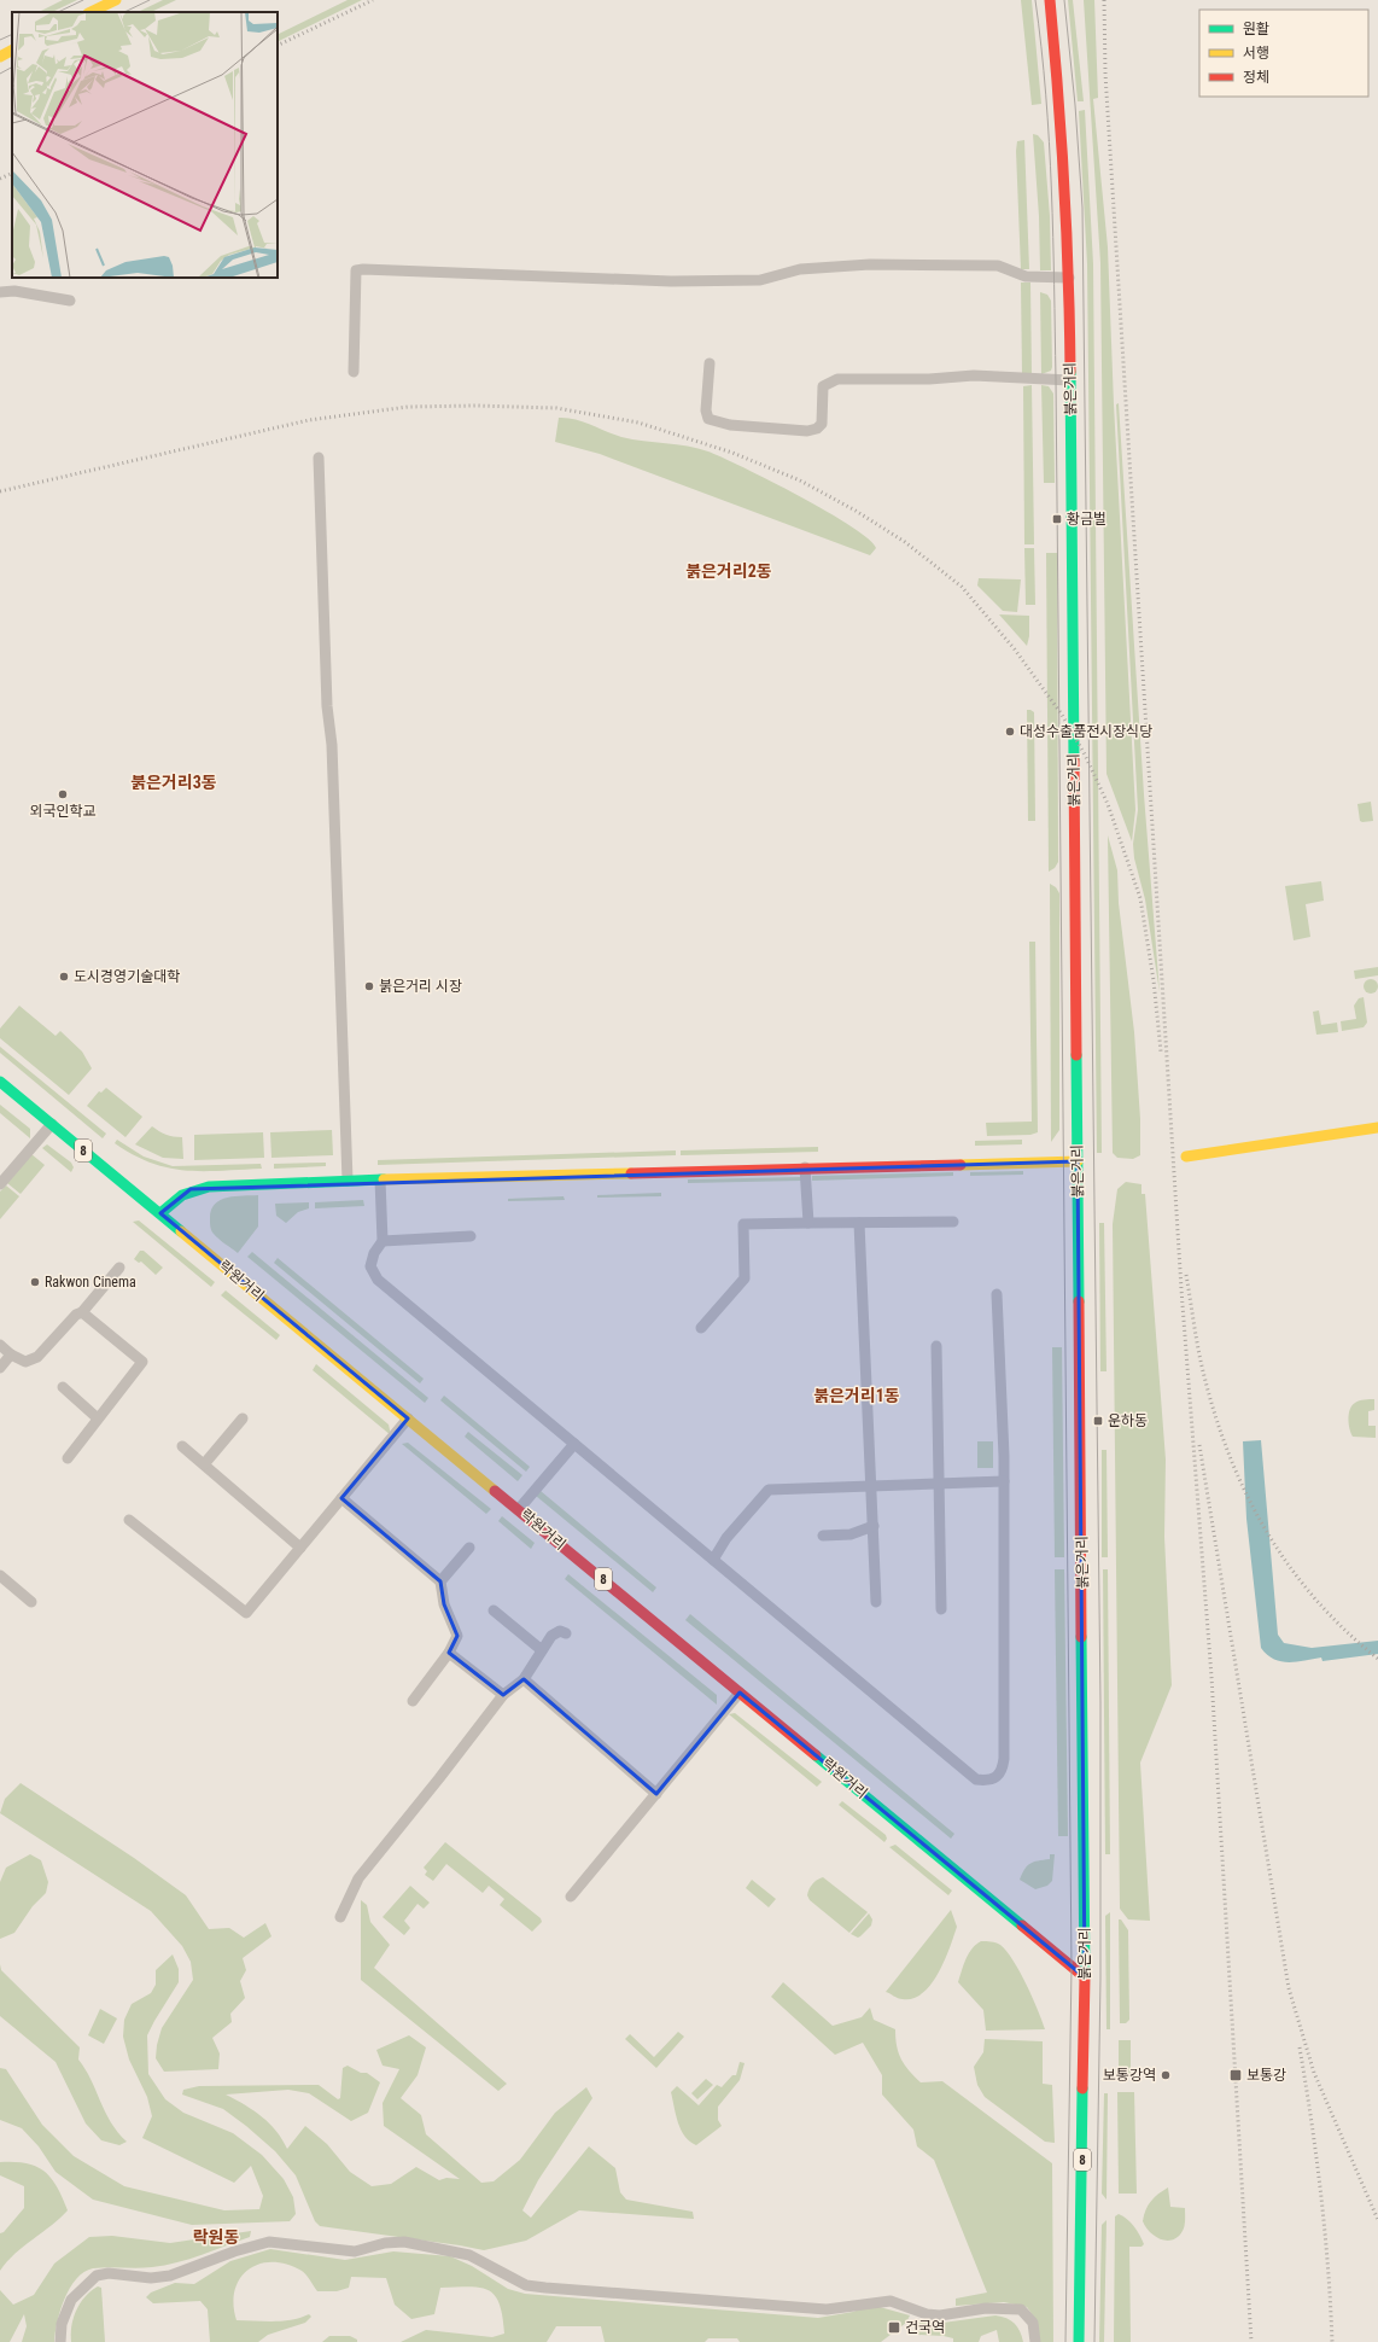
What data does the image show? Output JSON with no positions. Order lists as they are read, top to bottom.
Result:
{
  "streets": {
    "main road": ["붉은거리", "8", "락원거리"]
  },
  "crossings": [
    ["붉은거리", "락원거리"]
  ],
  "districts": [
    "붉은거리2동",
    "붉은거리3동",
    "붉은거리1동",
    "락원동"
  ],
  "places": {
    "transit": [
      "황금벌",
      "운하동",
      "보통강",
      "건국역"
    ],
    "other": [
      "대성수출품전시장식당",
      "외국인학교",
      "도시경영기술대학",
      "붉은거리 시장",
      "Rakwon Cinema",
      "보통강역"
    ]
  },
  "legend": ["원활", "서행", "정체"]
}
